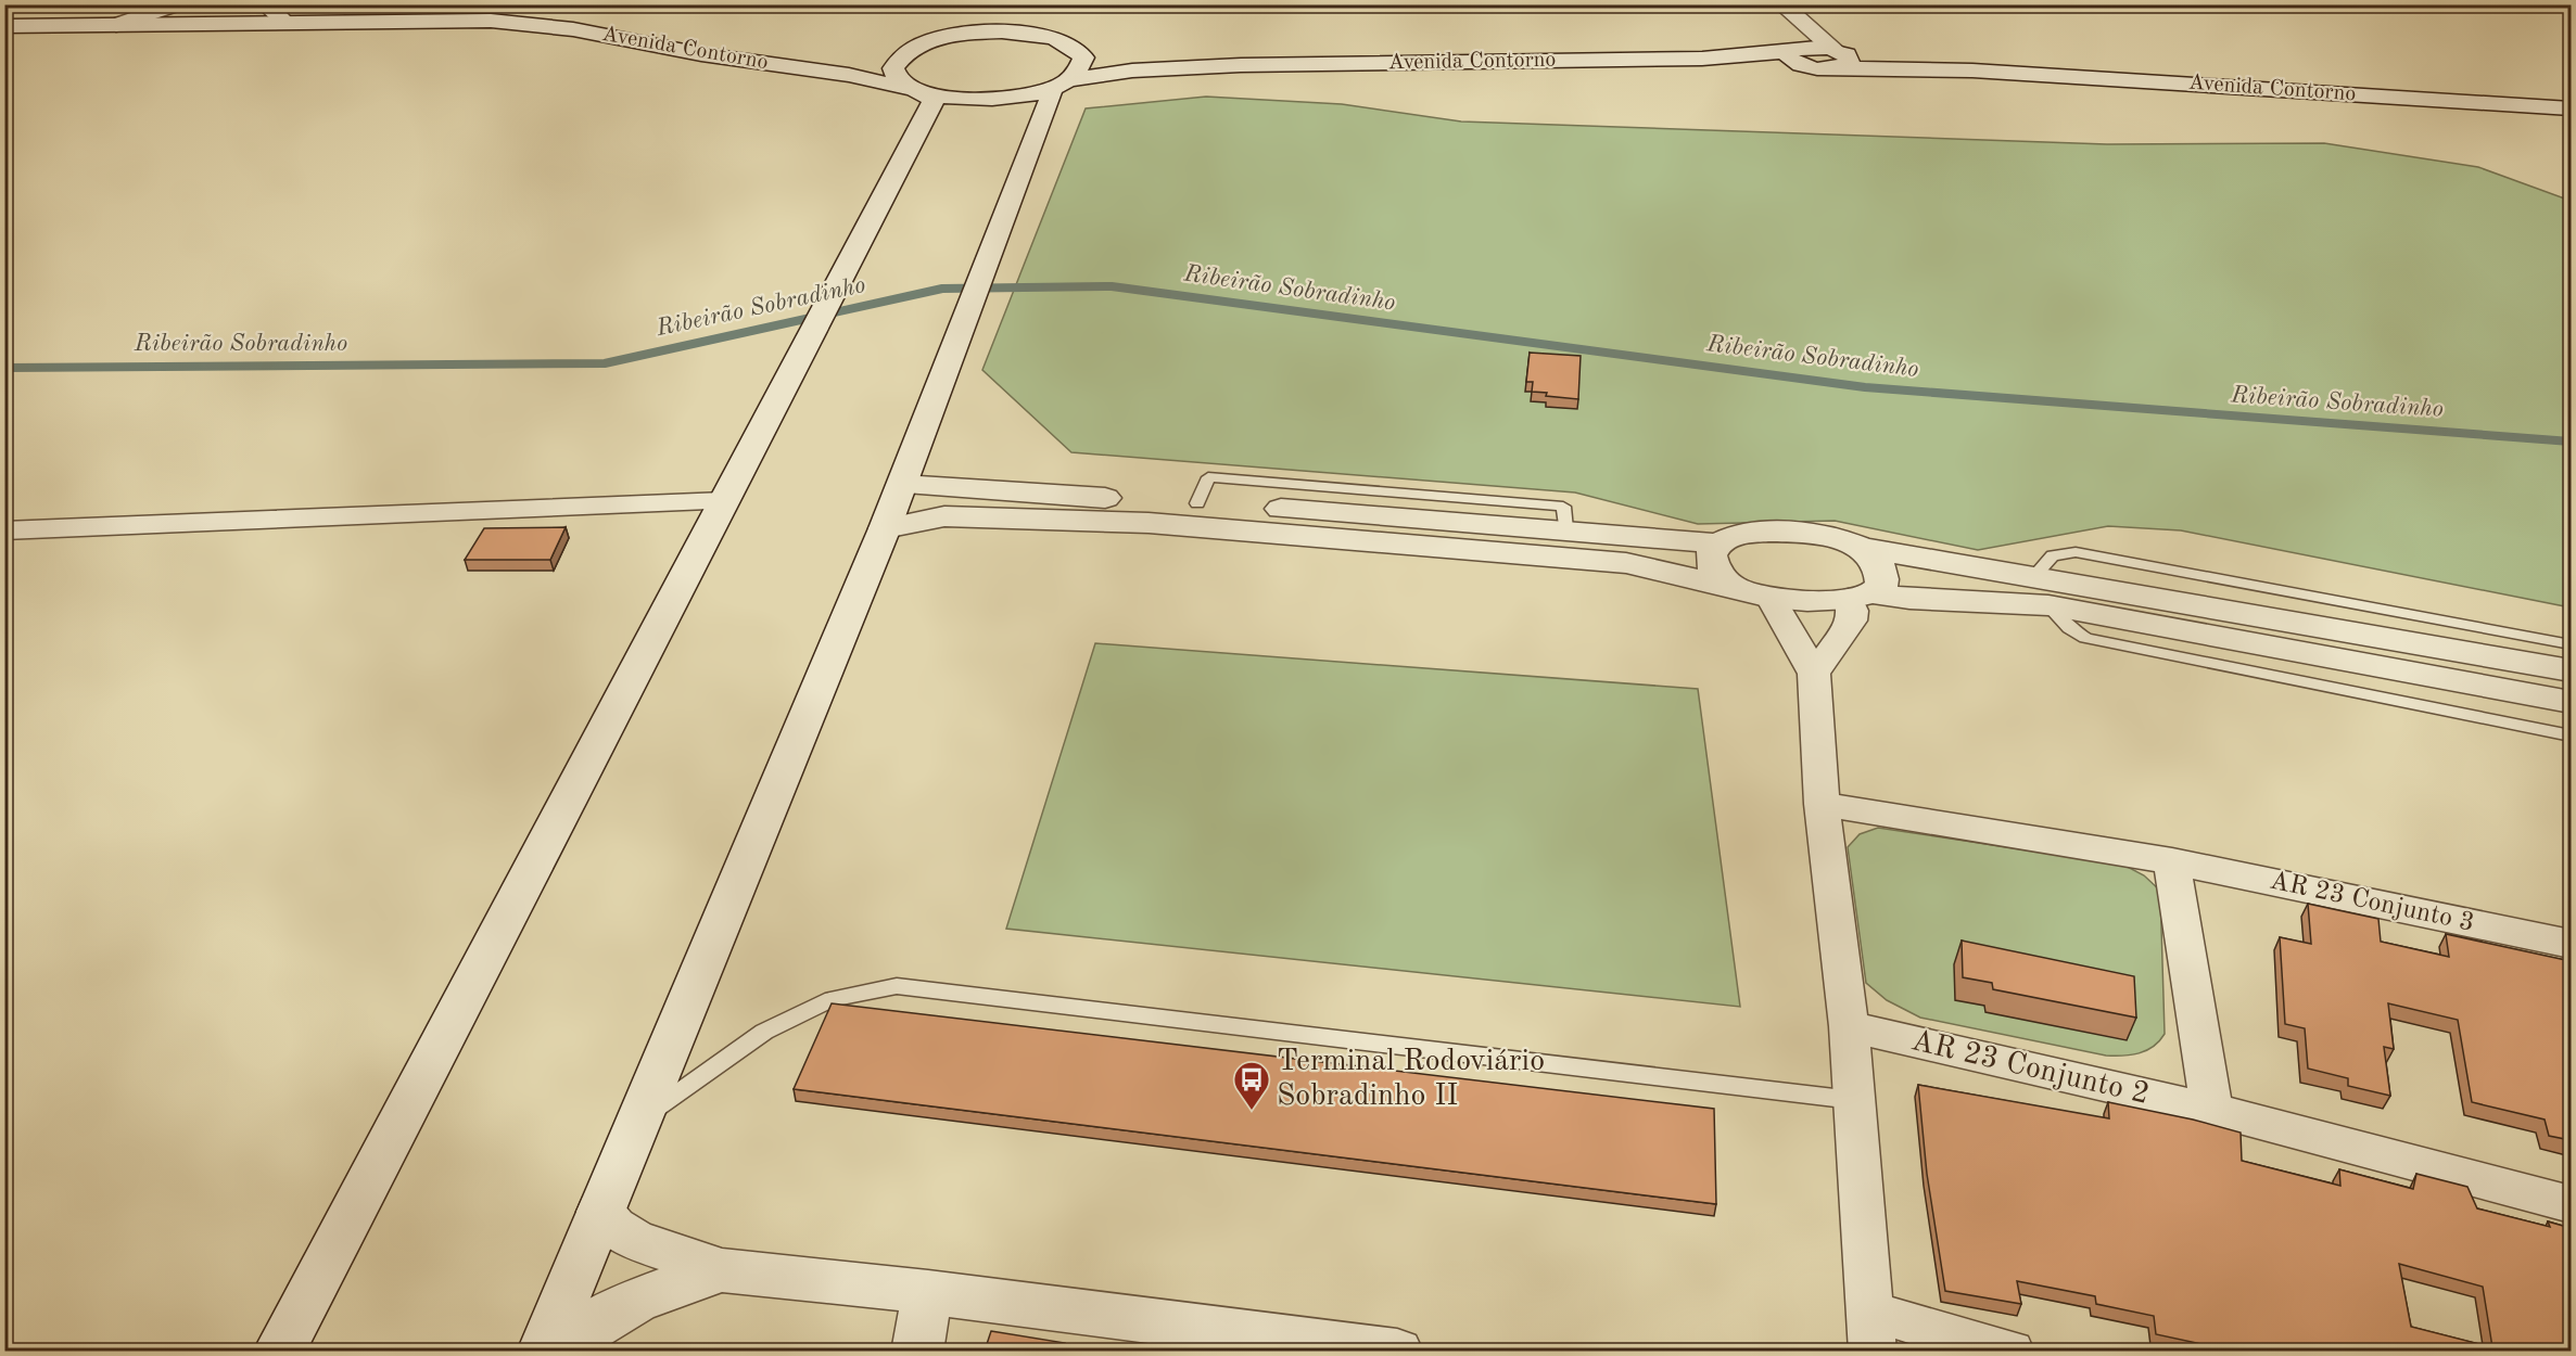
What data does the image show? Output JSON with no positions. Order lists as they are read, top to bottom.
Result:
{
  "streets": {
    "main road": ["Avenida Contorno"],
    "street": ["AR 23 Conjunto 3", "AR 23 Conjunto 2"]
  },
  "water": ["Ribeirão Sobradinho"],
  "places": {
    "bus stop": ["Terminal Rodoviário Sobradinho II"]
  }
}
